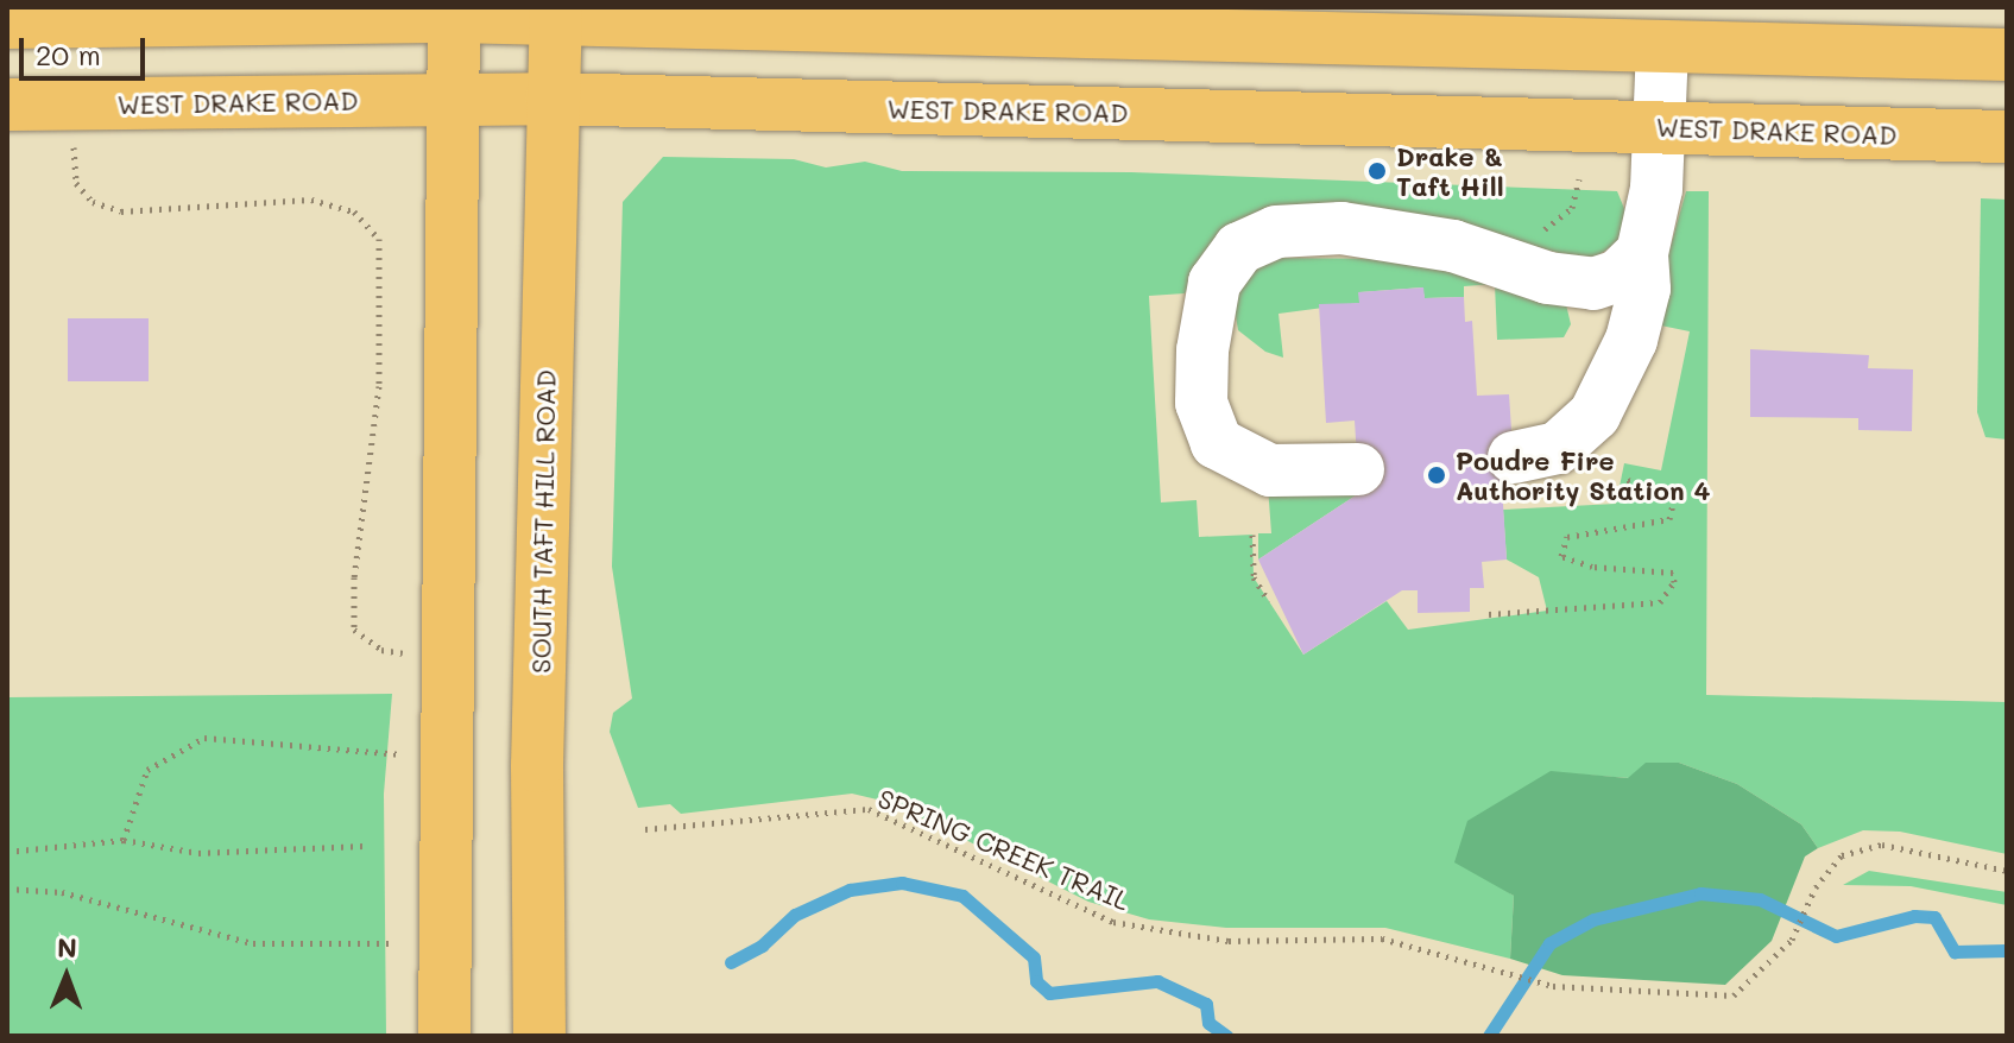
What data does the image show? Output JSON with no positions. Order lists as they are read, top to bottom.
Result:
{
  "streets": {
    "main road": ["WEST DRAKE ROAD", "SOUTH TAFT HILL ROAD"],
    "path": ["SPRING CREEK TRAIL"]
  },
  "crossings": [
    ["WEST DRAKE ROAD", "SOUTH TAFT HILL ROAD"]
  ],
  "places": ["Drake & Taft Hill", "Poudre Fire Authority Station 4"],
  "scale_bar": "20 m",
  "north": "top"
}
